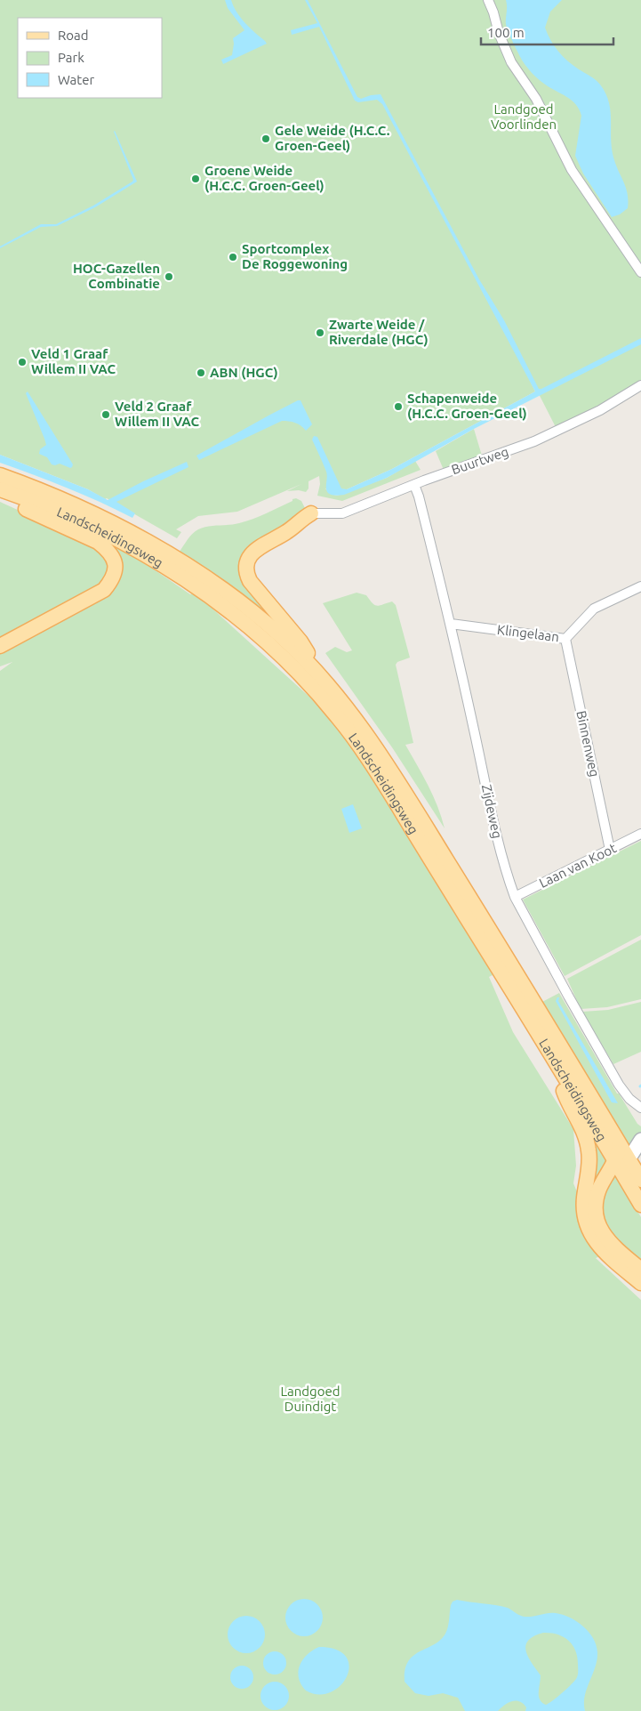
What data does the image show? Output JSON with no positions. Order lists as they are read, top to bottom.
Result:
{
  "streets": {
    "main road": ["Landscheidingsweg"],
    "street": [
      "Buurtweg",
      "Klingelaan",
      "Binnenweg",
      "Zijdeweg",
      "Laan van Koot"
    ]
  },
  "crossings": [
    ["Buurtweg", "Zijdeweg"],
    ["Klingelaan", "Binnenweg"],
    ["Klingelaan", "Zijdeweg"],
    ["Binnenweg", "Laan van Koot"],
    ["Zijdeweg", "Laan van Koot"]
  ],
  "parks": ["Landgoed Voorlinden", "Landgoed Duindigt"],
  "places": [
    "Gele Weide (H.C.C. Groen-Geel)",
    "Groene Weide (H.C.C. Groen-Geel)",
    "Sportcomplex De Roggewoning",
    "HOC-Gazellen Combinatie",
    "Zwarte Weide / Riverdale (HGC)",
    "Veld 1 Graaf Willem II VAC",
    "ABN (HGC)",
    "Schapenweide (H.C.C. Groen-Geel)",
    "Veld 2 Graaf Willem II VAC"
  ],
  "legend": ["Road", "Park", "Water"],
  "scale_bar": "100 m"
}
